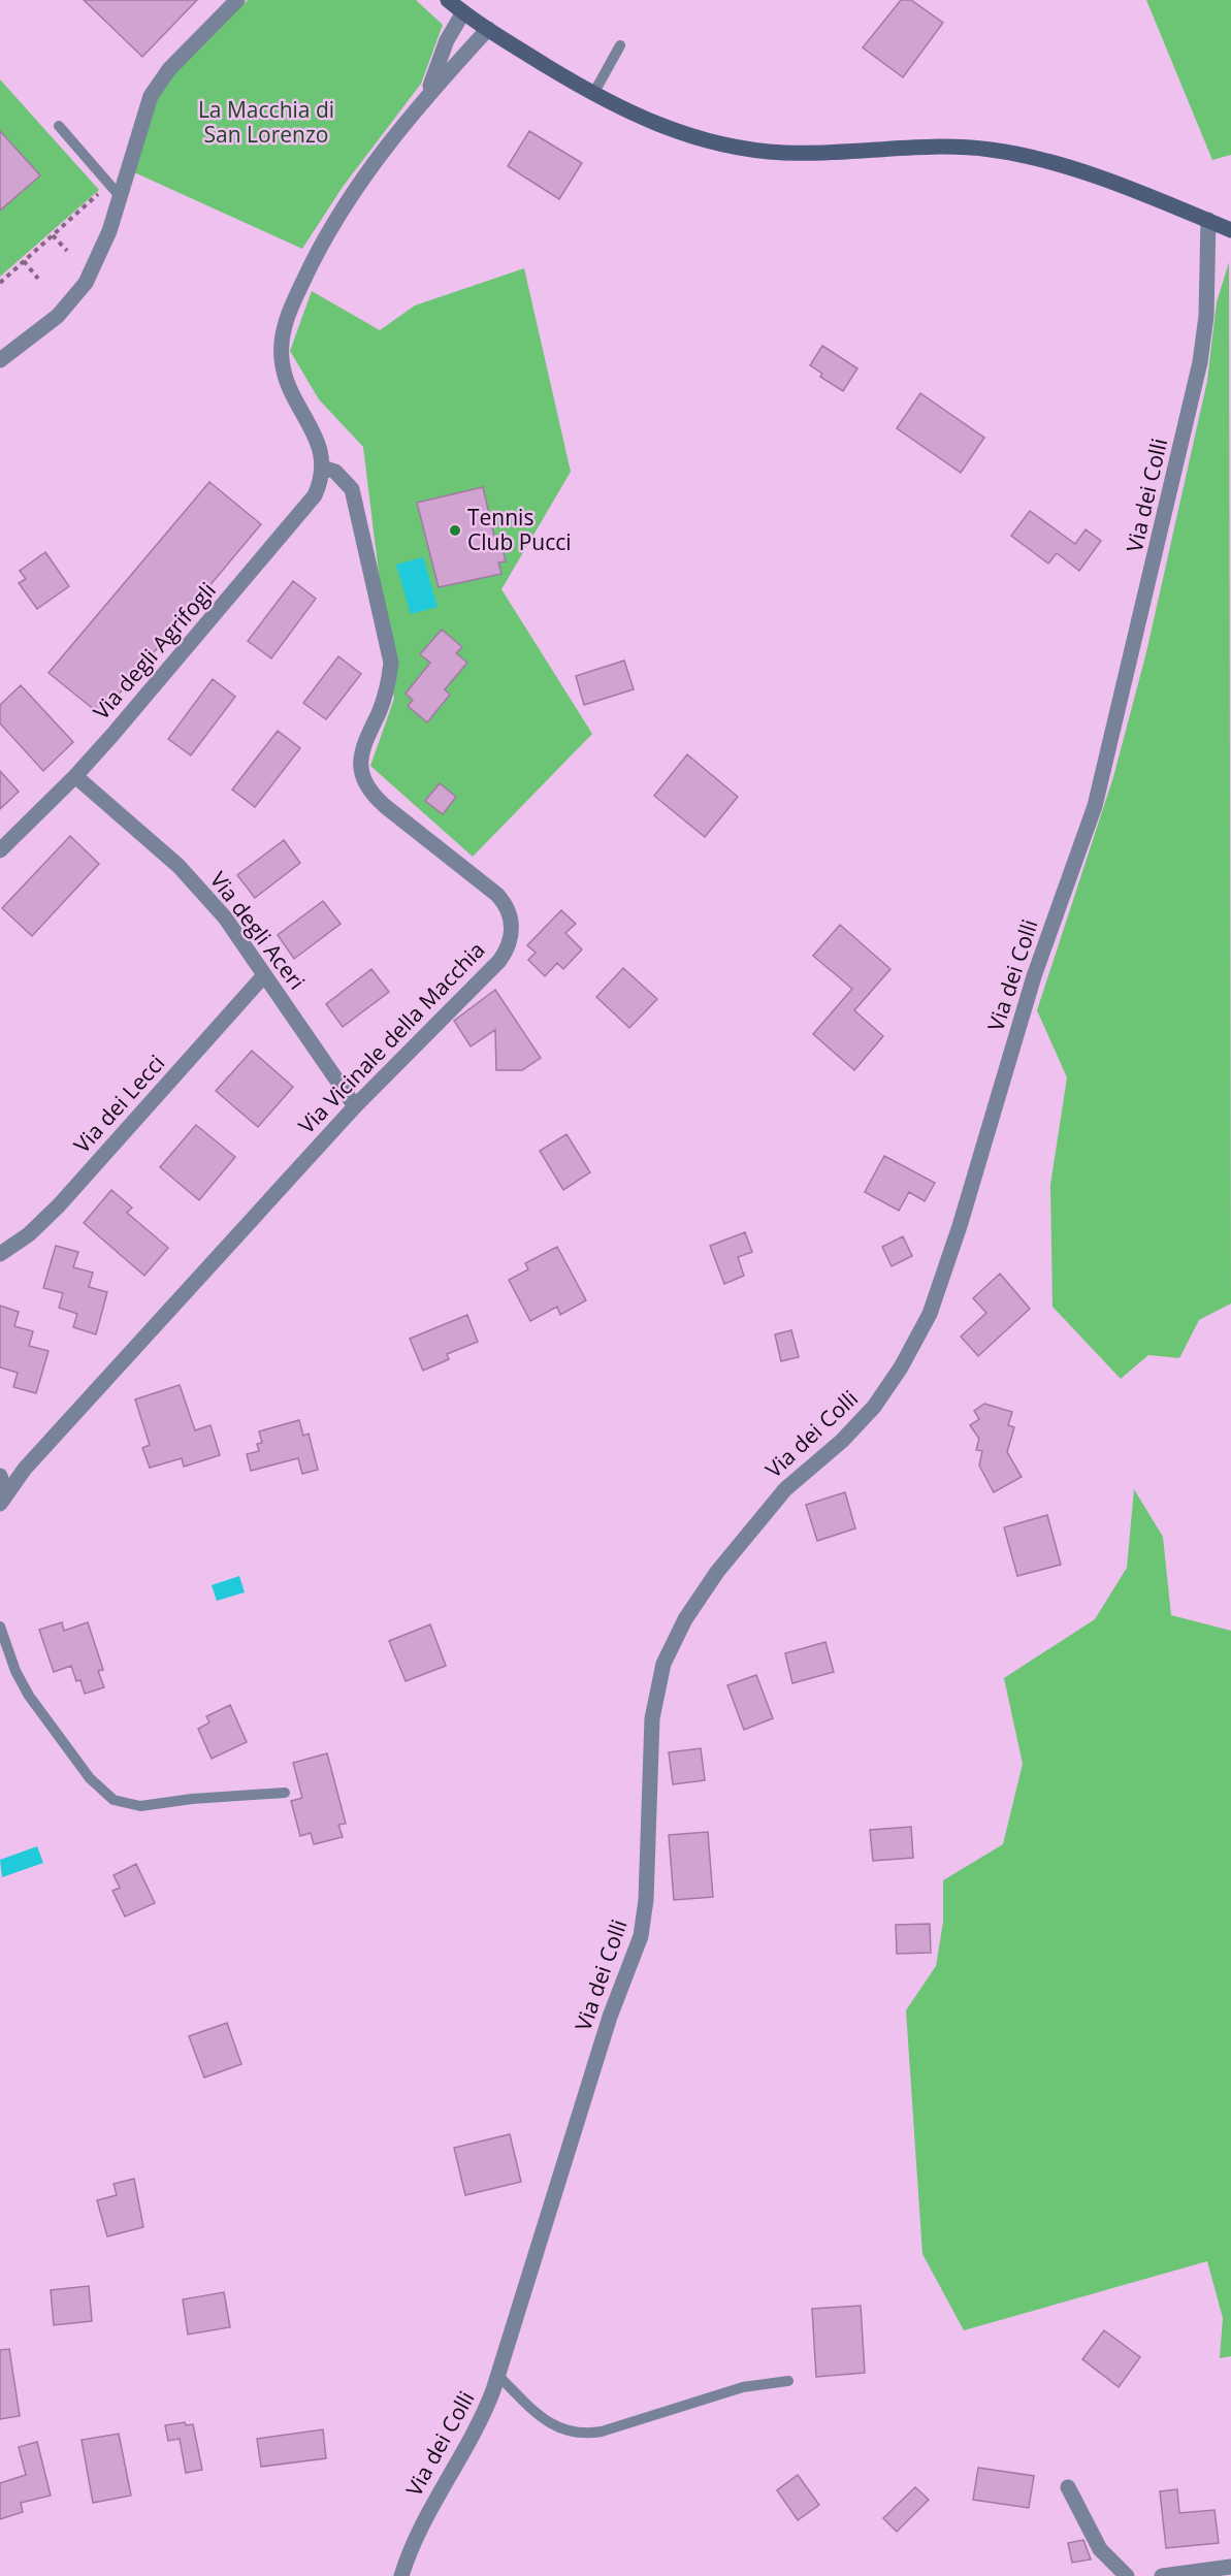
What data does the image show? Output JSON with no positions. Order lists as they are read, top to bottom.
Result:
{
  "streets": {
    "street": [
      "Via dei Colli",
      "Via degli Agrifogli",
      "Via degli Aceri",
      "Via Vicinale della Macchia",
      "Via dei Lecci"
    ]
  },
  "crossings": [
    ["Via degli Agrifogli", "Via degli Aceri"],
    ["Via degli Agrifogli", "Via Vicinale della Macchia"],
    ["Via degli Aceri", "Via Vicinale della Macchia"],
    ["Via degli Aceri", "Via dei Lecci"]
  ],
  "parks": ["La Macchia di San Lorenzo"],
  "places": ["Tennis Club Pucci"]
}
